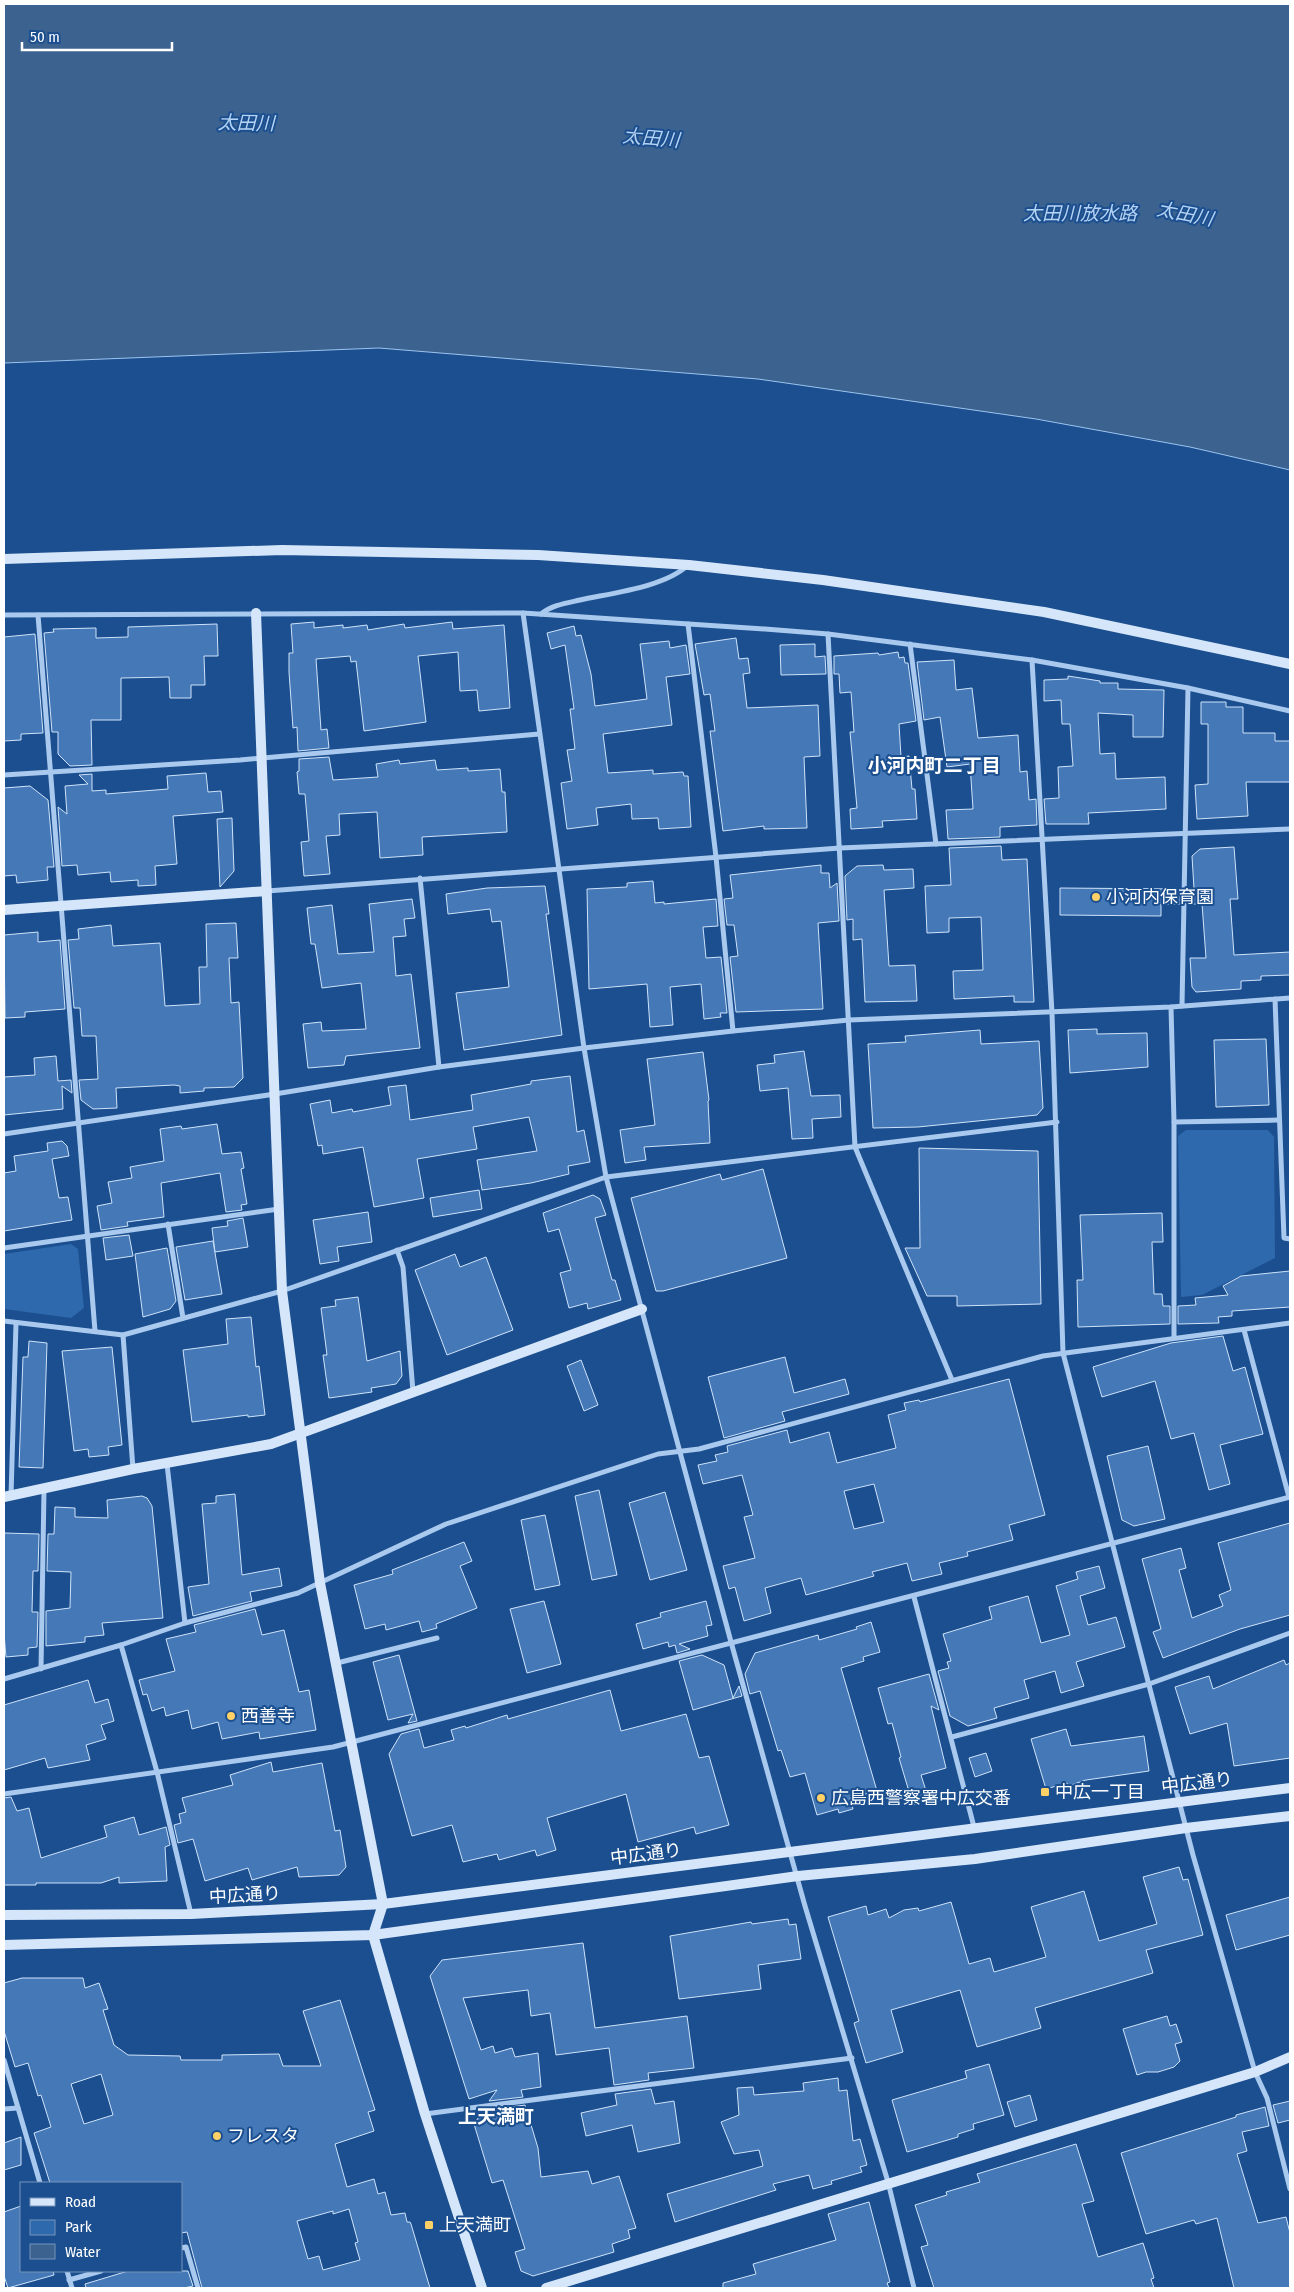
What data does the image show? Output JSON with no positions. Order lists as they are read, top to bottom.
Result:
{
  "streets": {
    "street": ["中広通り"]
  },
  "districts": ["小河内町二丁目", "上天満町"],
  "water": ["太田川", "太田川放水路"],
  "places": {
    "other": [
      "小河内保育園",
      "西善寺",
      "広島西警察署中広交番",
      "フレスタ"
    ],
    "transit": ["中広一丁目", "上天満町"]
  },
  "legend": ["Road", "Park", "Water"],
  "scale_bar": "50 m"
}
